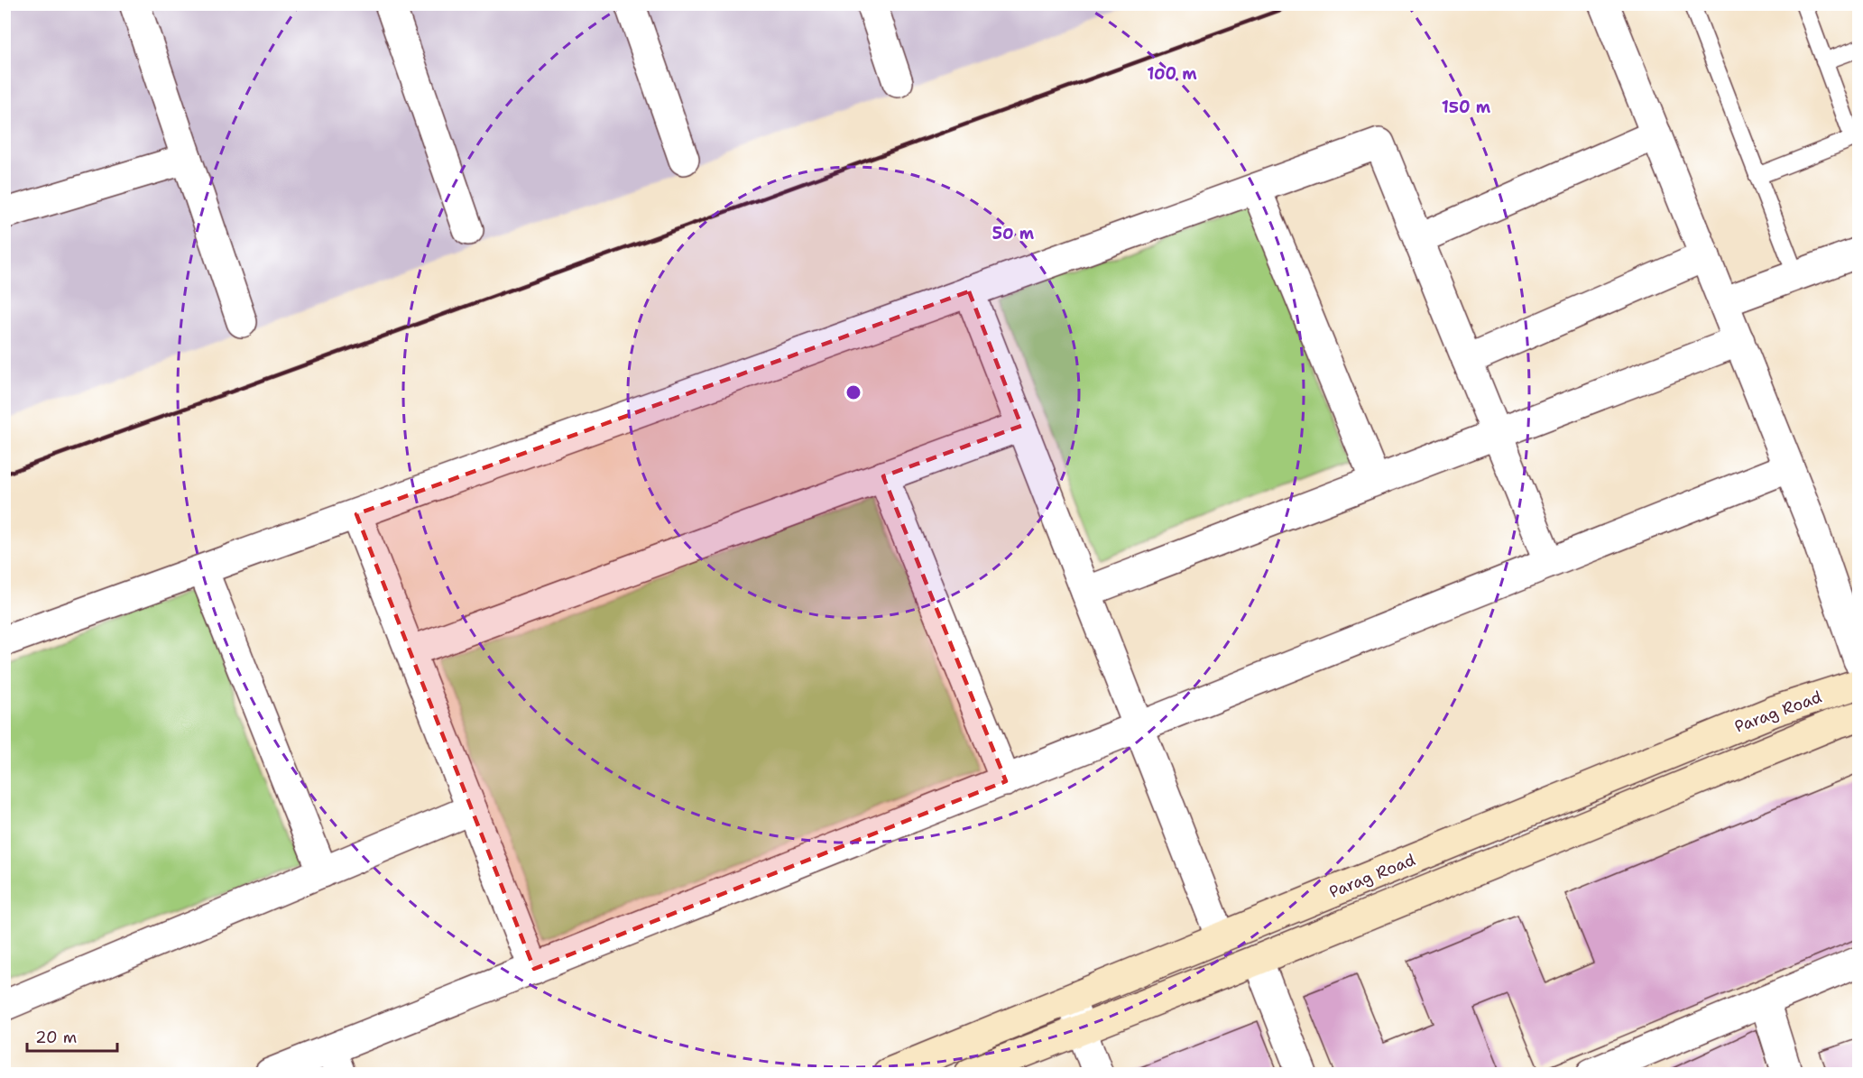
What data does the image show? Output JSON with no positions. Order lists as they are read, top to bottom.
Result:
{
  "streets": {
    "street": ["Parag Road"]
  },
  "scale_bar": "20 m",
  "rings": ["100 m", "150 m", "50 m"]
}
